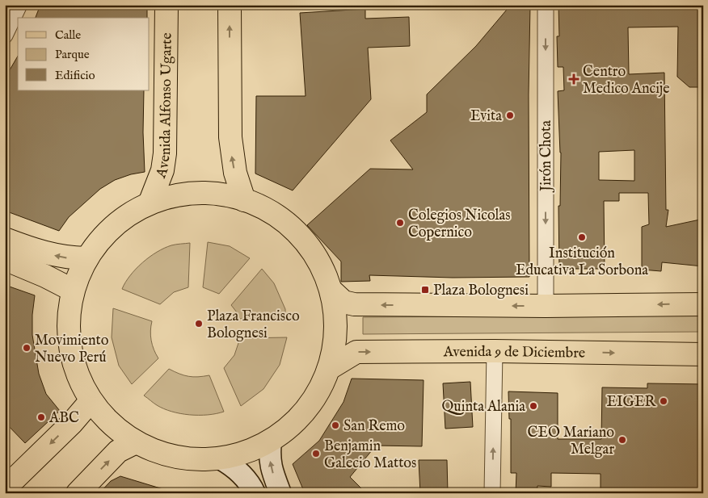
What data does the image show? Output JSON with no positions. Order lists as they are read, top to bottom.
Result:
{
  "streets": {
    "main road": ["Avenida Alfonso Ugarte", "Avenida 9 de Diciembre"],
    "street": ["Jirón Chota"]
  },
  "one_way": ["Jirón Chota"],
  "places": {
    "health": ["Centro Medico Ancije"],
    "other": [
      "Evita",
      "Colegios Nicolas Copernico",
      "Institución Educativa La Sorbona",
      "Plaza Francisco Bolognesi",
      "Movimiento Nuevo Perú",
      "EIGER",
      "Quinta Alania",
      "ABC",
      "San Remo",
      "CEO Mariano Melgar",
      "Benjamin Galecio Mattos"
    ],
    "transit": ["Plaza Bolognesi"]
  },
  "legend": ["Calle", "Parque", "Edificio"]
}
